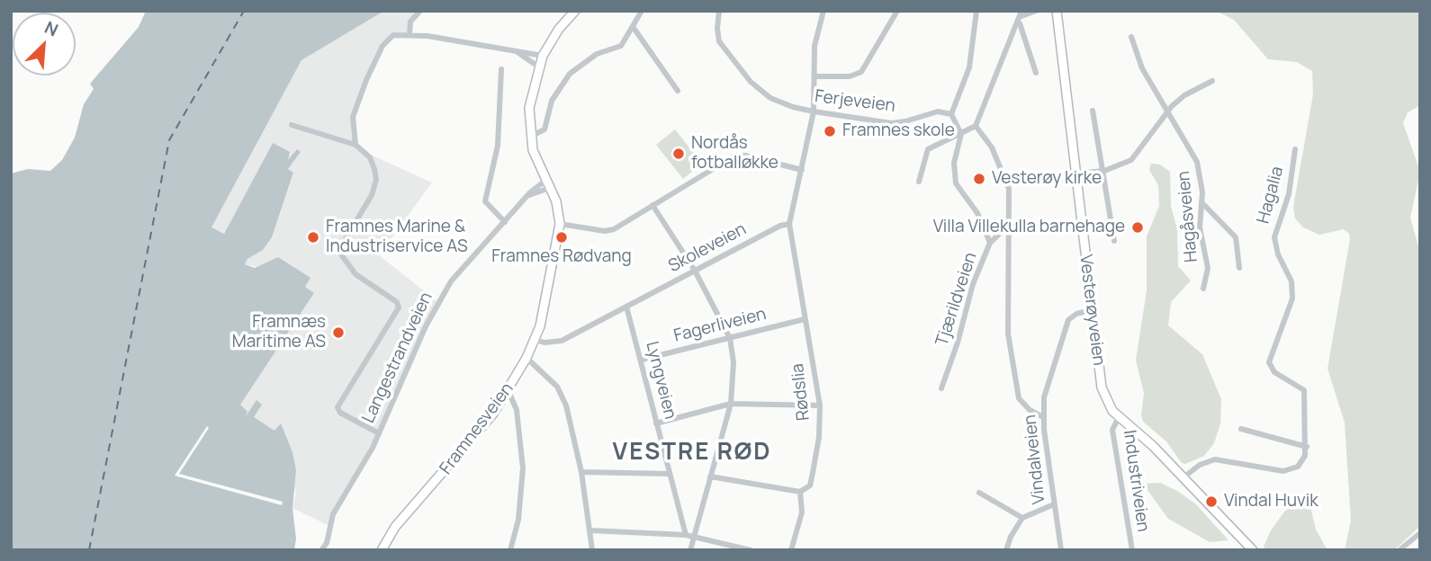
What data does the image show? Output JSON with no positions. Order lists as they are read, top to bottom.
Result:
{
  "streets": {
    "main road": ["Vesterøyveien", "Framnesveien"],
    "street": [
      "Ferjeveien",
      "Hagalia",
      "Hagåsveien",
      "Skoleveien",
      "Tjærildveien",
      "Fagerliveien",
      "Langestrandveien",
      "Lyngveien",
      "Rødslia",
      "Vindalveien",
      "Industriveien"
    ]
  },
  "crossings": [
    ["Skoleveien", "Lyngveien"],
    ["Skoleveien", "Rødslia"],
    ["Skoleveien", "Framnesveien"],
    ["Vesterøyveien", "Vindalveien"],
    ["Vesterøyveien", "Industriveien"],
    ["Fagerliveien", "Lyngveien"],
    ["Fagerliveien", "Rødslia"],
    ["Langestrandveien", "Framnesveien"]
  ],
  "districts": ["VESTRE RØD"],
  "places": [
    "Framnes skole",
    "Nordås fotballøkke",
    "Vesterøy kirke",
    "Villa Villekulla barnehage",
    "Framnes Marine & Industriservice AS",
    "Framnes Rødvang",
    "Framnæs Maritime AS",
    "Vindal Huvik"
  ],
  "north": "top right"
}
